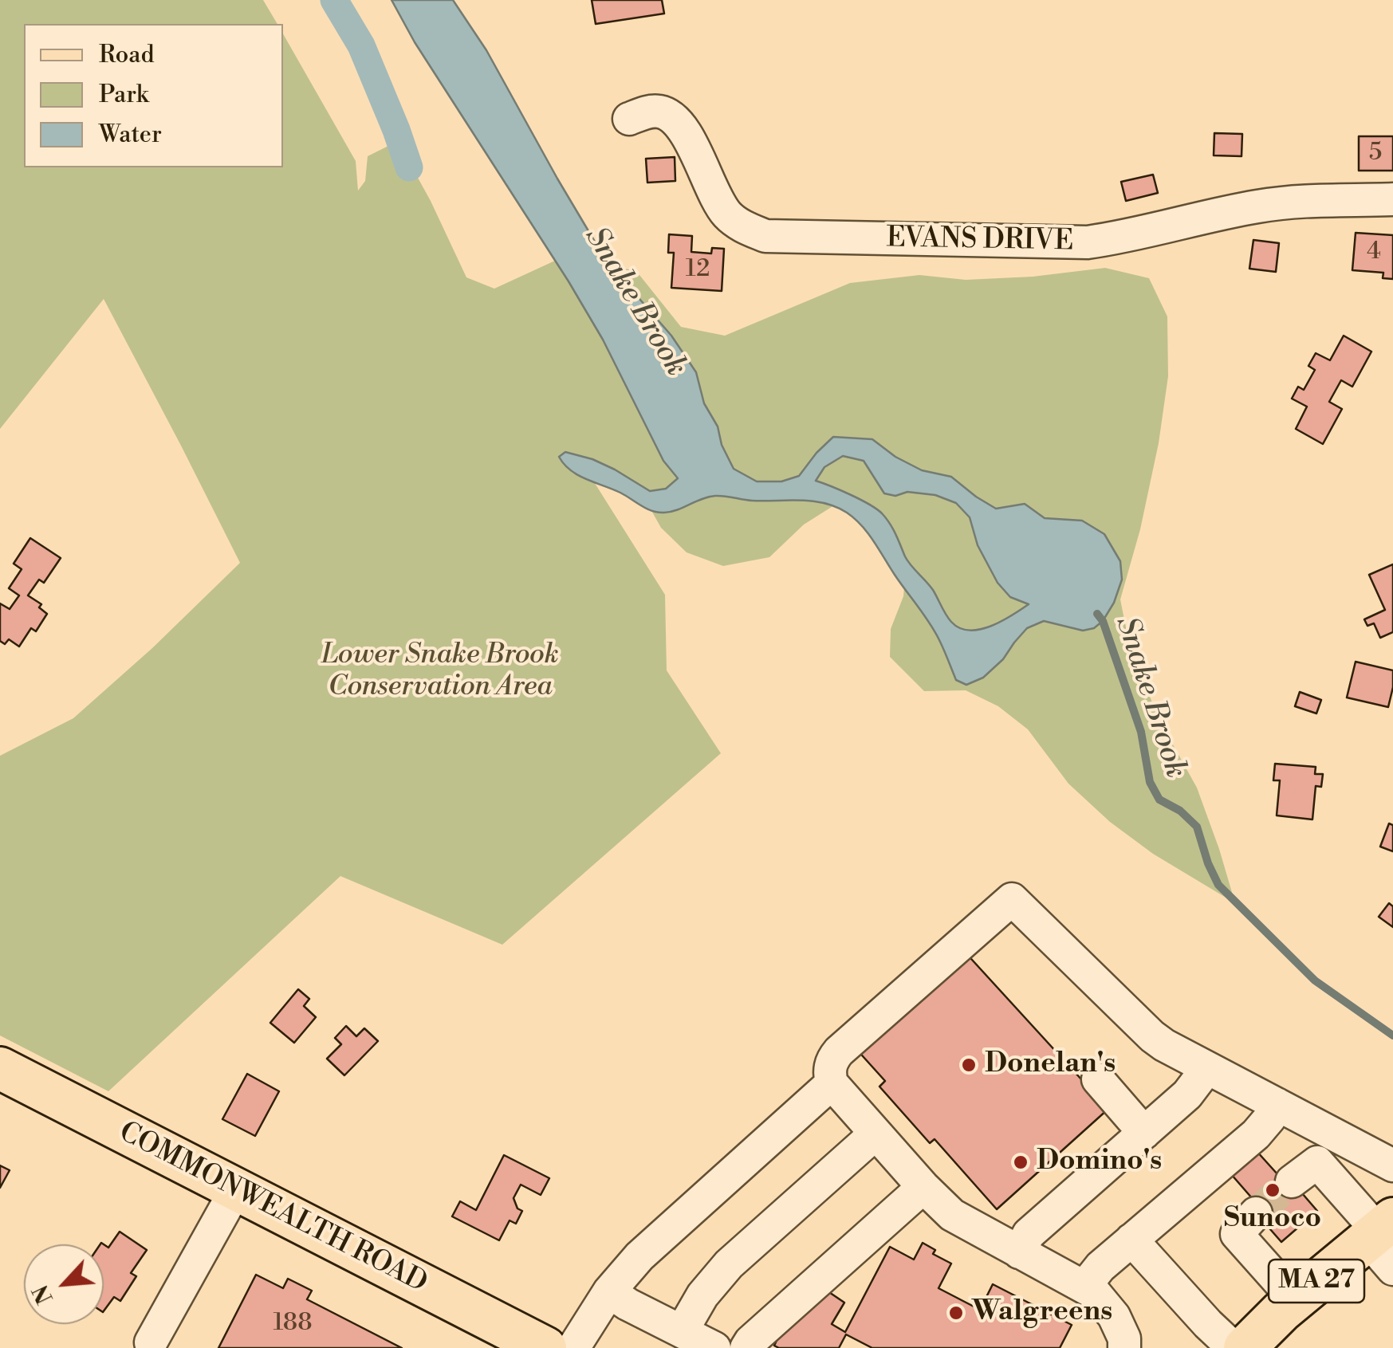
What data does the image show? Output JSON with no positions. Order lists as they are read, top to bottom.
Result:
{
  "streets": {
    "main road": ["COMMONWEALTH ROAD", "MA 27"],
    "street": ["EVANS DRIVE"]
  },
  "water": ["Snake Brook"],
  "parks": ["Lower Snake Brook Conservation Area"],
  "places": [
    "Donelan's",
    "Domino's",
    "Sunoco",
    "Walgreens"
  ],
  "house_numbers": [
    "5",
    "4",
    "12",
    "188"
  ],
  "legend": ["Road", "Park", "Water"],
  "north": "bottom left"
}
